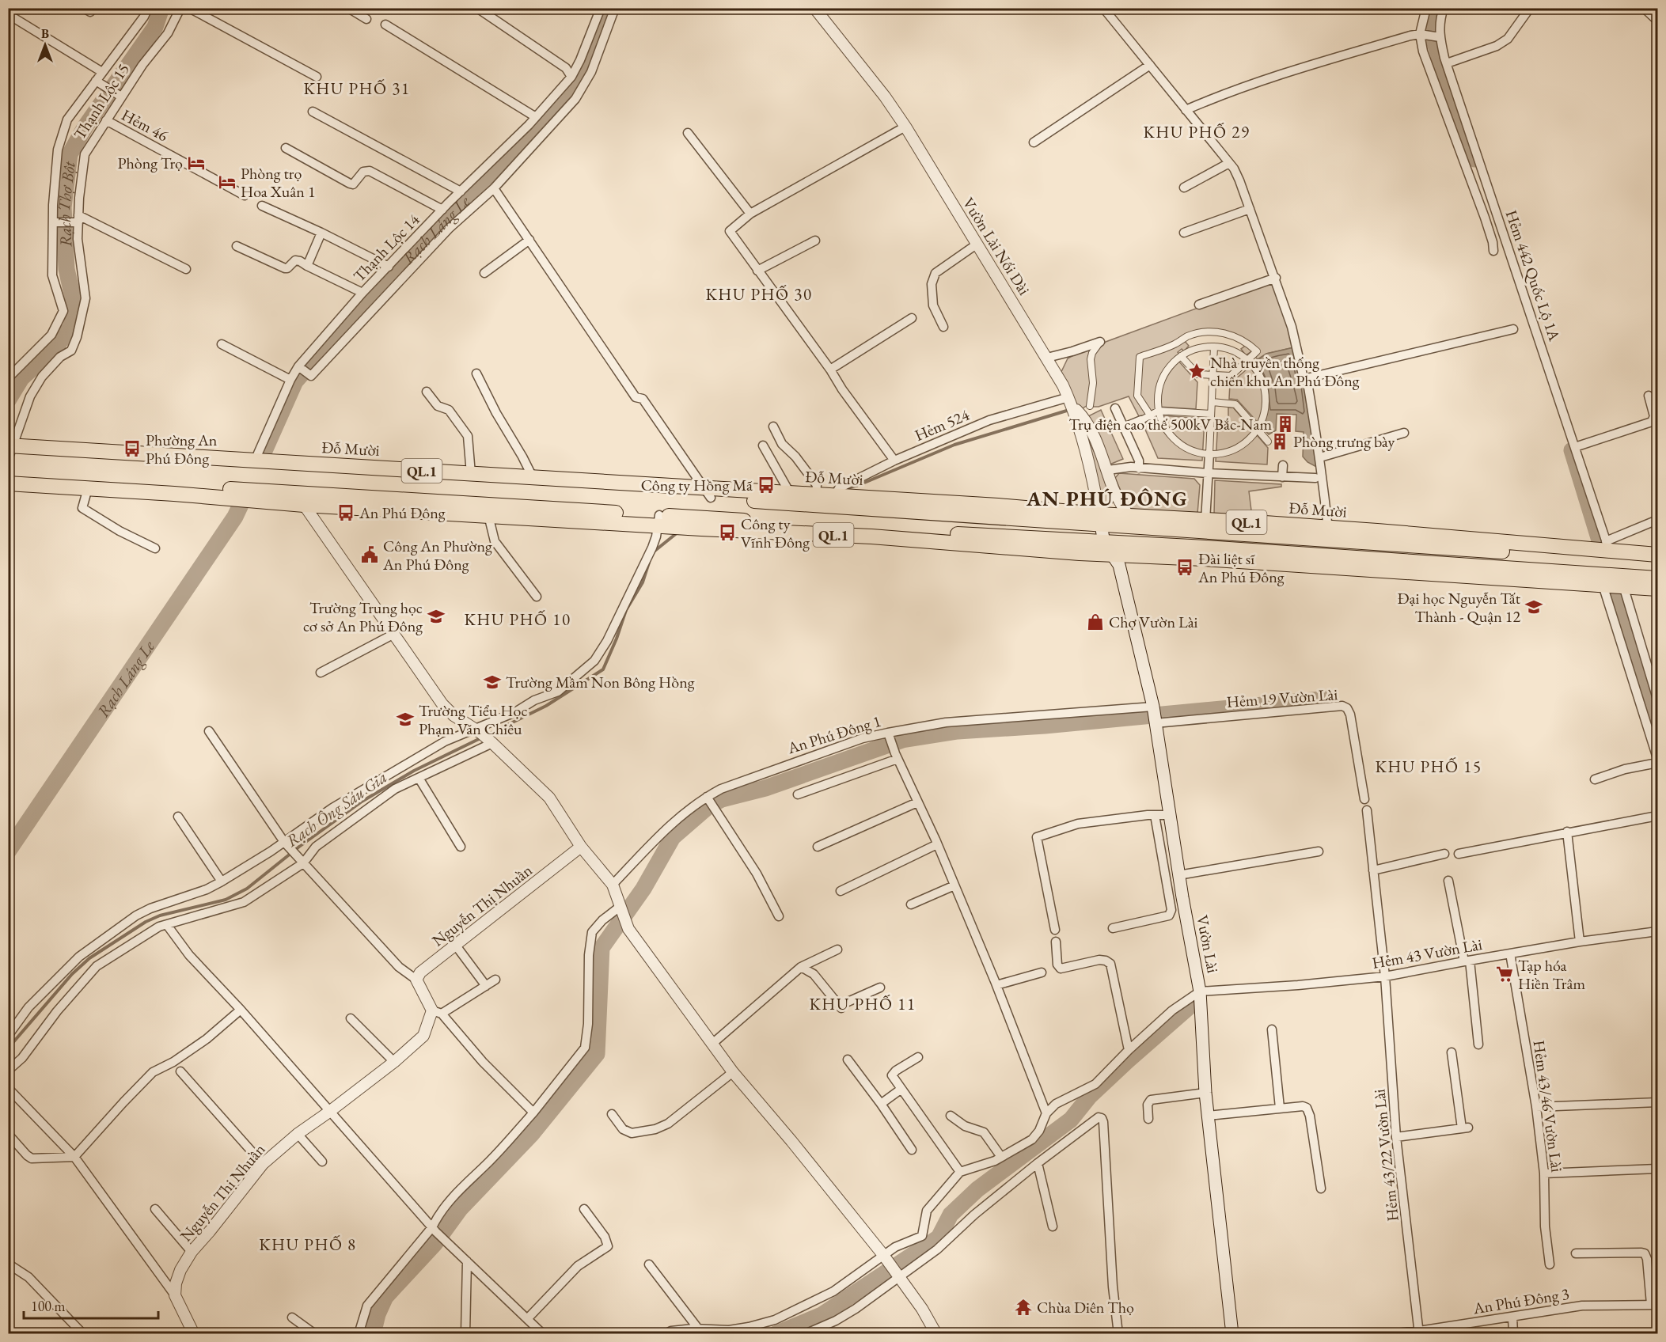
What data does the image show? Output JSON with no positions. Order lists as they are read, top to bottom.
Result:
{
  "streets": {
    "highway": ["Đỗ Mười", "QL.1"],
    "main road": ["Vườn Lài"],
    "street": [
      "Thạnh Lộc 15",
      "Hẻm 46",
      "Vườn Lài Nối Dài",
      "Thạnh Lộc 14",
      "Hẻm 442 Quốc Lộ 1A",
      "Hẻm 524",
      "Hẻm 19 Vườn Lài",
      "An Phú Đông 1",
      "Nguyễn Thị Nhuần",
      "Hẻm 43 Vườn Lài",
      "Hẻm 43/46 Vườn Lài",
      "Hẻm 43/22 Vườn Lài",
      "An Phú Đông 3"
    ]
  },
  "crossings": [
    ["Thạnh Lộc 15", "Hẻm 46"],
    ["Thạnh Lộc 15", "Đỗ Mười"],
    ["Vườn Lài Nối Dài", "Hẻm 524"],
    ["Vườn Lài Nối Dài", "Đỗ Mười"],
    ["Vườn Lài Nối Dài", "Vườn Lài"],
    ["Thạnh Lộc 14", "Đỗ Mười"],
    ["Hẻm 442 Quốc Lộ 1A", "Đỗ Mười"],
    ["Hẻm 524", "Đỗ Mười"],
    ["Hẻm 524", "Vườn Lài"],
    ["Đỗ Mười", "Vườn Lài"],
    ["QL.1", "Vườn Lài"],
    ["Hẻm 19 Vườn Lài", "An Phú Đông 1"],
    ["Hẻm 19 Vườn Lài", "Vườn Lài"],
    ["An Phú Đông 1", "Vườn Lài"],
    ["Vườn Lài", "Hẻm 43 Vườn Lài"],
    ["Hẻm 43 Vườn Lài", "Hẻm 43/46 Vườn Lài"],
    ["Hẻm 43 Vườn Lài", "Hẻm 43/22 Vườn Lài"],
    ["Hẻm 43/22 Vườn Lài", "An Phú Đông 3"]
  ],
  "districts": [
    "KHU PHỐ 31",
    "KHU PHỐ 29",
    "KHU PHỐ 30",
    "AN PHÚ ĐÔNG",
    "KHU PHỐ 10",
    "KHU PHỐ 15",
    "KHU PHỐ 11",
    "KHU PHỐ 8"
  ],
  "water": ["Rạch Thợ Bột", "Rạch Láng Le", "Rạch Ông Sáu Gia"],
  "places": {
    "hotel": ["Phòng Trọ", "Phòng trọ Hoa Xuân 1"],
    "place": ["Nhà truyền thống chiến khu An Phú Đông"],
    "building": ["Trụ điện cao thế 500kV Bắc-Nam", "Phòng trưng bày"],
    "bus stop": [
      "Phường An Phú Đông",
      "Công ty Hồng Mã",
      "An Phú Đông",
      "Công ty Vĩnh Đông",
      "Đài liệt sĩ An Phú Đông"
    ],
    "public building": ["Công An Phường An Phú Đông"],
    "school or university": [
      "Đại học Nguyễn Tất Thành - Quận 12",
      "Trường Trung học cơ sở An Phú Đông",
      "Trường Mầm Non Bông Hồng",
      "Trường Tiểu Học Phạm Văn Chiêu"
    ],
    "shop": ["Chợ Vườn Lài"],
    "supermarket": ["Tạp hóa Hiền Trâm"],
    "temple": ["Chùa Diên Thọ"]
  },
  "scale_bar": "100 m",
  "north": "top"
}
